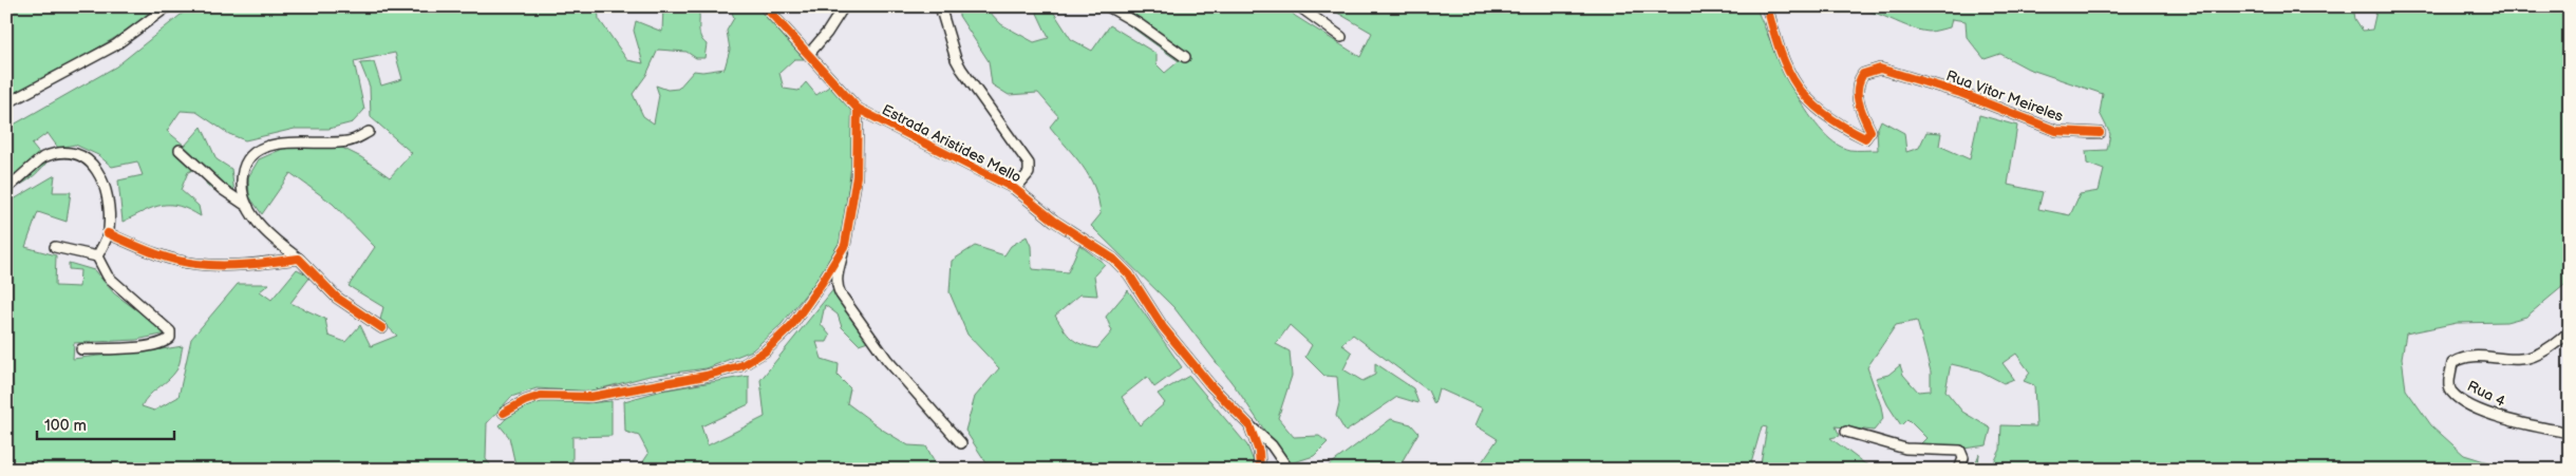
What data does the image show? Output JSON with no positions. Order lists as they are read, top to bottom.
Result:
{
  "streets": {
    "street": ["Rua Vitor Meireles", "Estrada Aristides Mello", "Rua 4"]
  },
  "scale_bar": "100 m"
}
